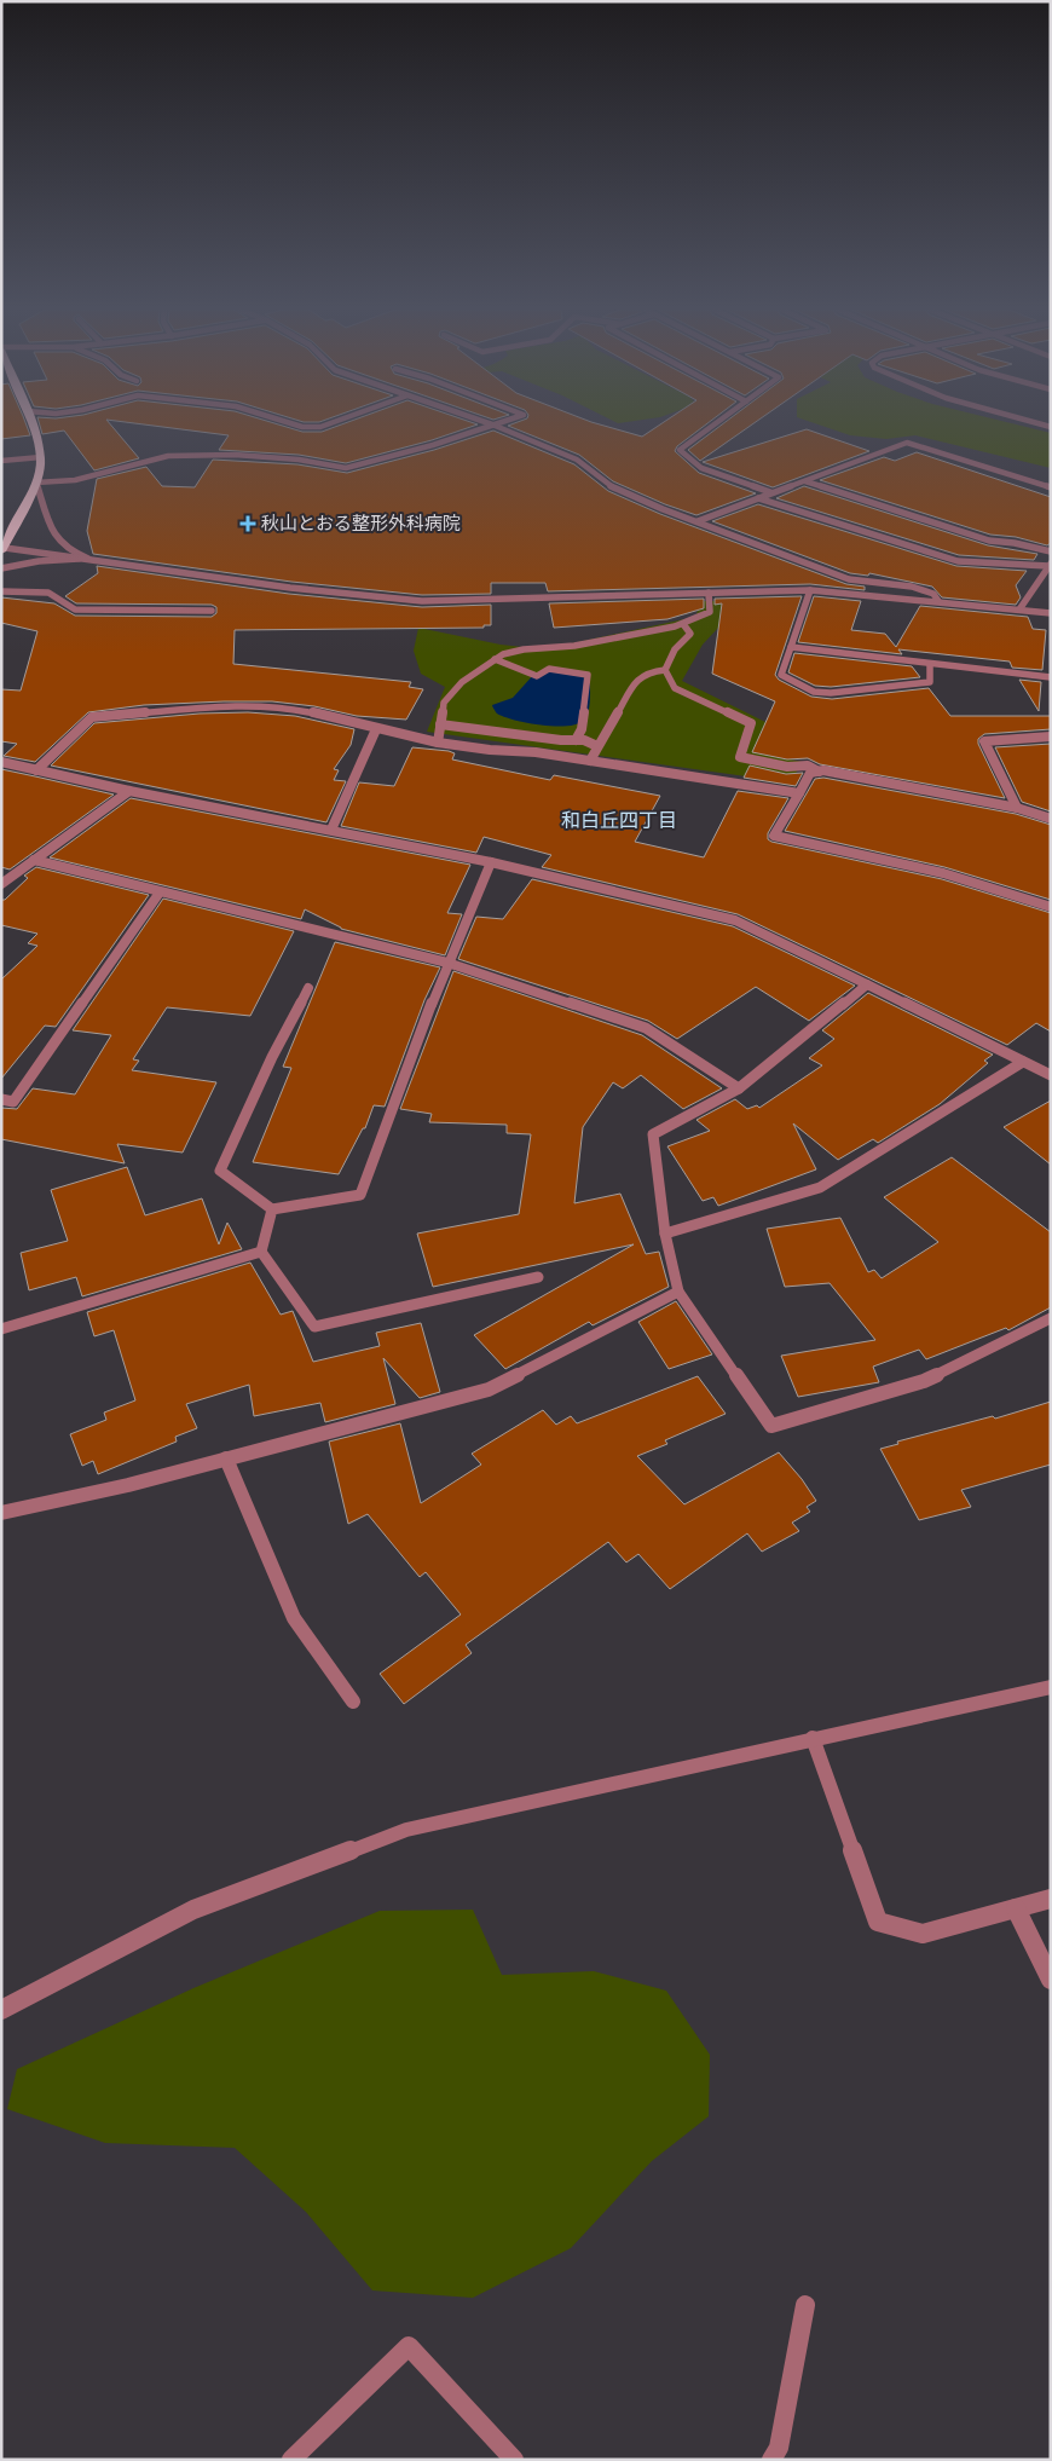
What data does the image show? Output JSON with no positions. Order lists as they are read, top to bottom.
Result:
{
  "districts": ["和白丘四丁目"],
  "places": {
    "health": ["秋山とおる整形外科病院"]
  }
}
